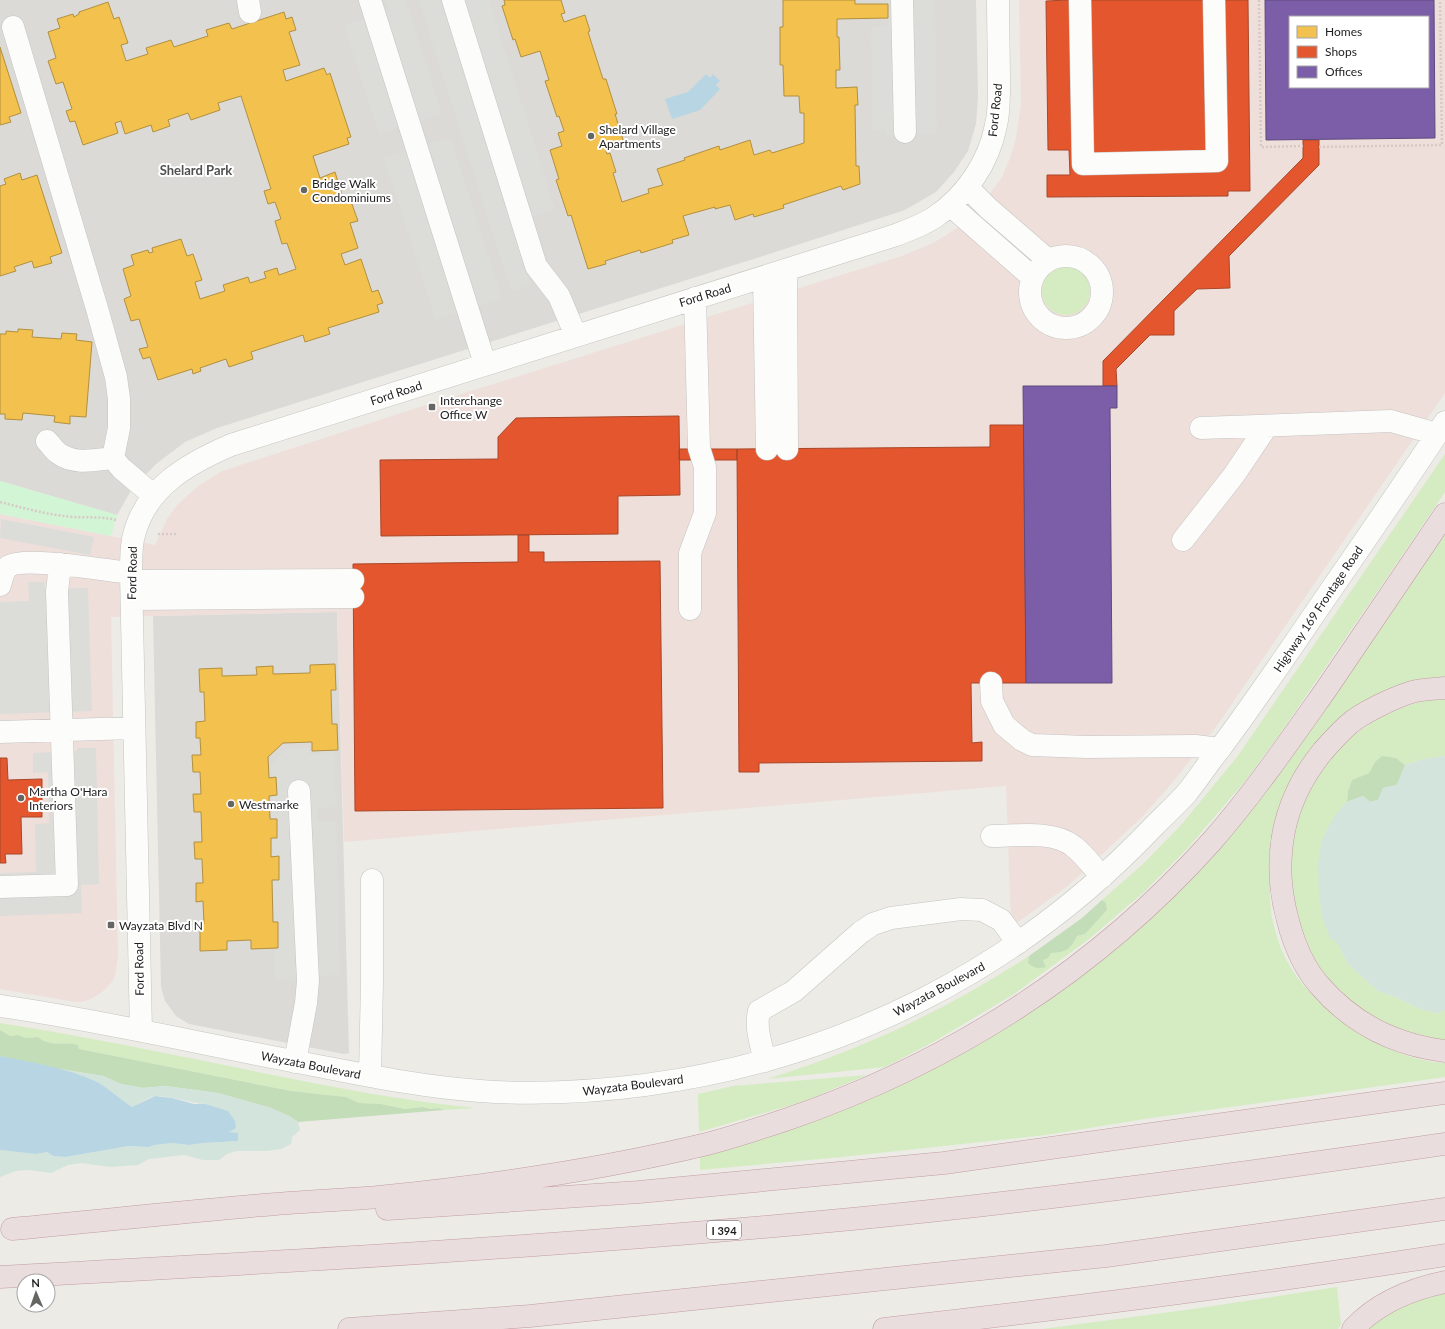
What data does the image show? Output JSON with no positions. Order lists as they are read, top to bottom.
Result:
{
  "streets": {
    "highway": ["I 394"],
    "street": ["Ford Road", "Highway 169 Frontage Road", "Wayzata Boulevard"]
  },
  "crossings": [
    ["Ford Road", "Wayzata Boulevard"],
    ["Highway 169 Frontage Road", "Wayzata Boulevard"]
  ],
  "districts": ["Shelard Park"],
  "places": {
    "other": [
      "Shelard Village Apartments",
      "Bridge Walk Condominiums",
      "Martha O'Hara Interiors",
      "Westmarke"
    ],
    "transit": ["Interchange Office W", "Wayzata Blvd N"]
  },
  "legend": ["Homes", "Shops", "Offices"],
  "north": "top"
}
